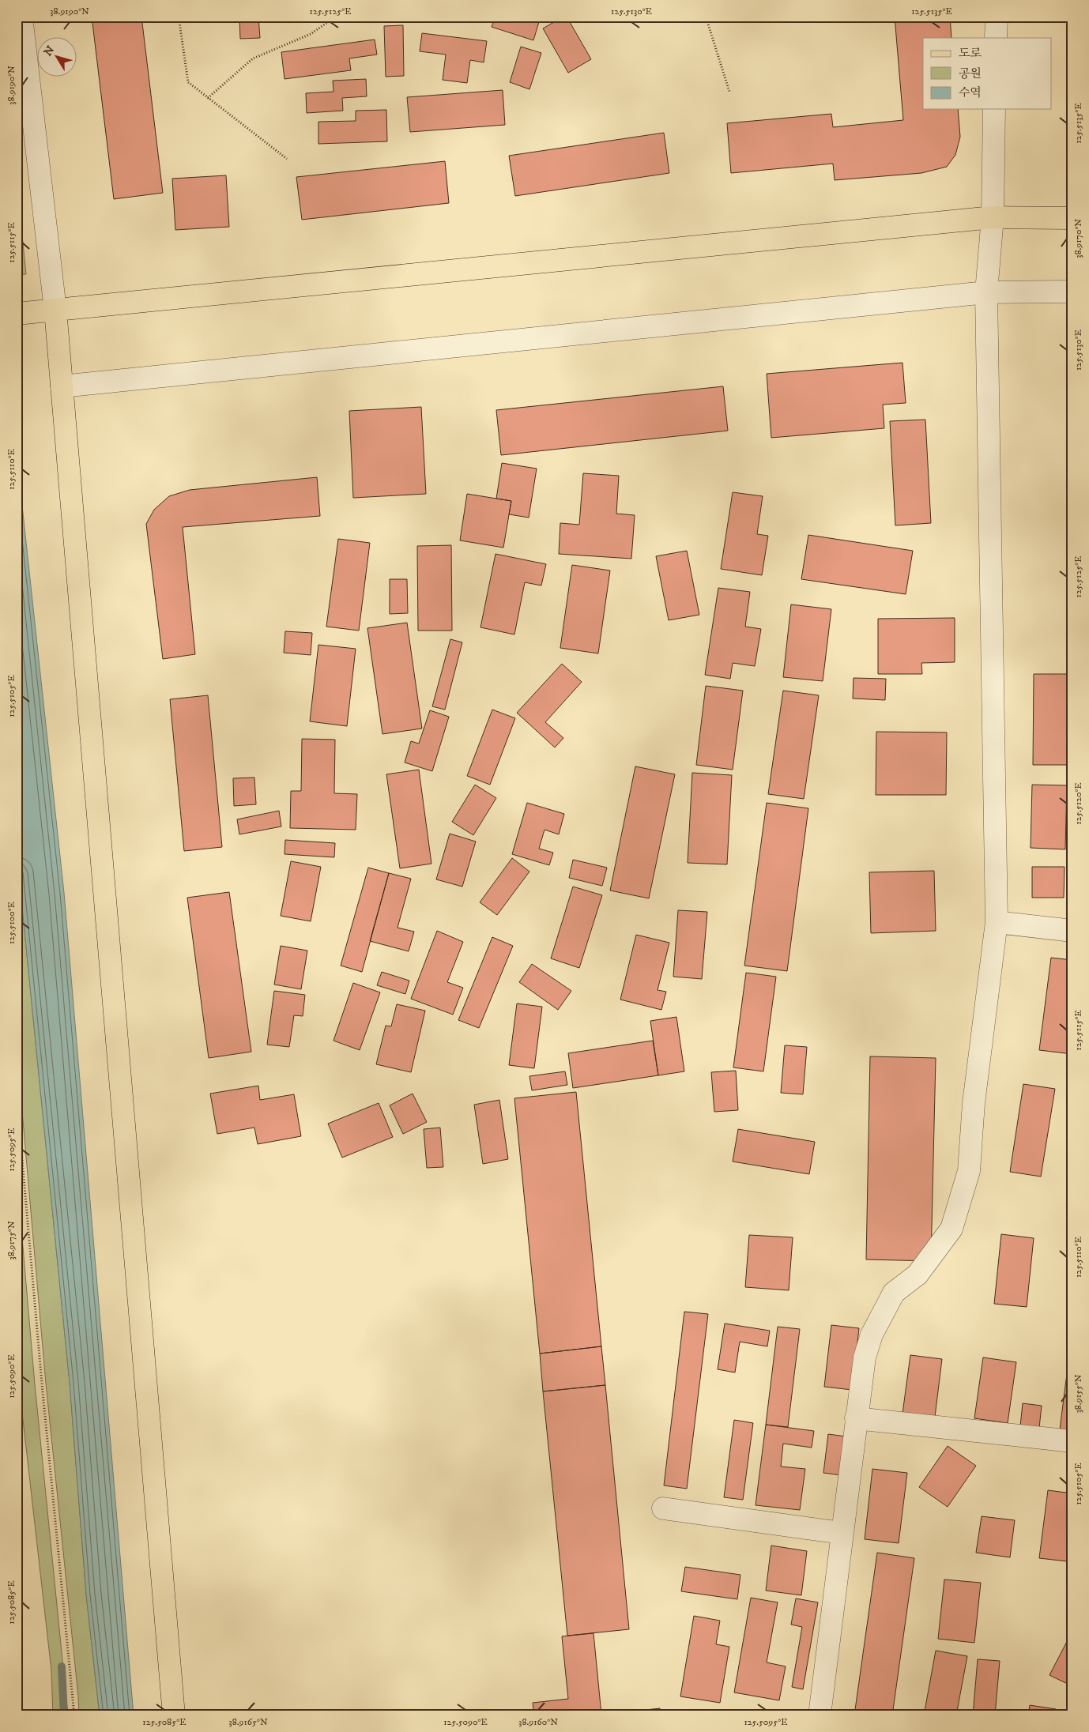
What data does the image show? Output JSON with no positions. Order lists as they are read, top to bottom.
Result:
{
  "legend": ["도로", "공원", "수역"],
  "north": "top left",
  "coordinates": [
    "38.9190°N",
    "125.5125°E",
    "125.5130°E",
    "125.5135°E",
    "38.9170°N",
    "125.5115°E",
    "125.5110°E",
    "125.5105°E",
    "125.5120°E",
    "125.5100°E",
    "125.5095°E",
    "38.9175°N",
    "125.5090°E",
    "38.9155°N",
    "125.5085°E",
    "38.9165°N",
    "38.9160°N"
  ]
}
